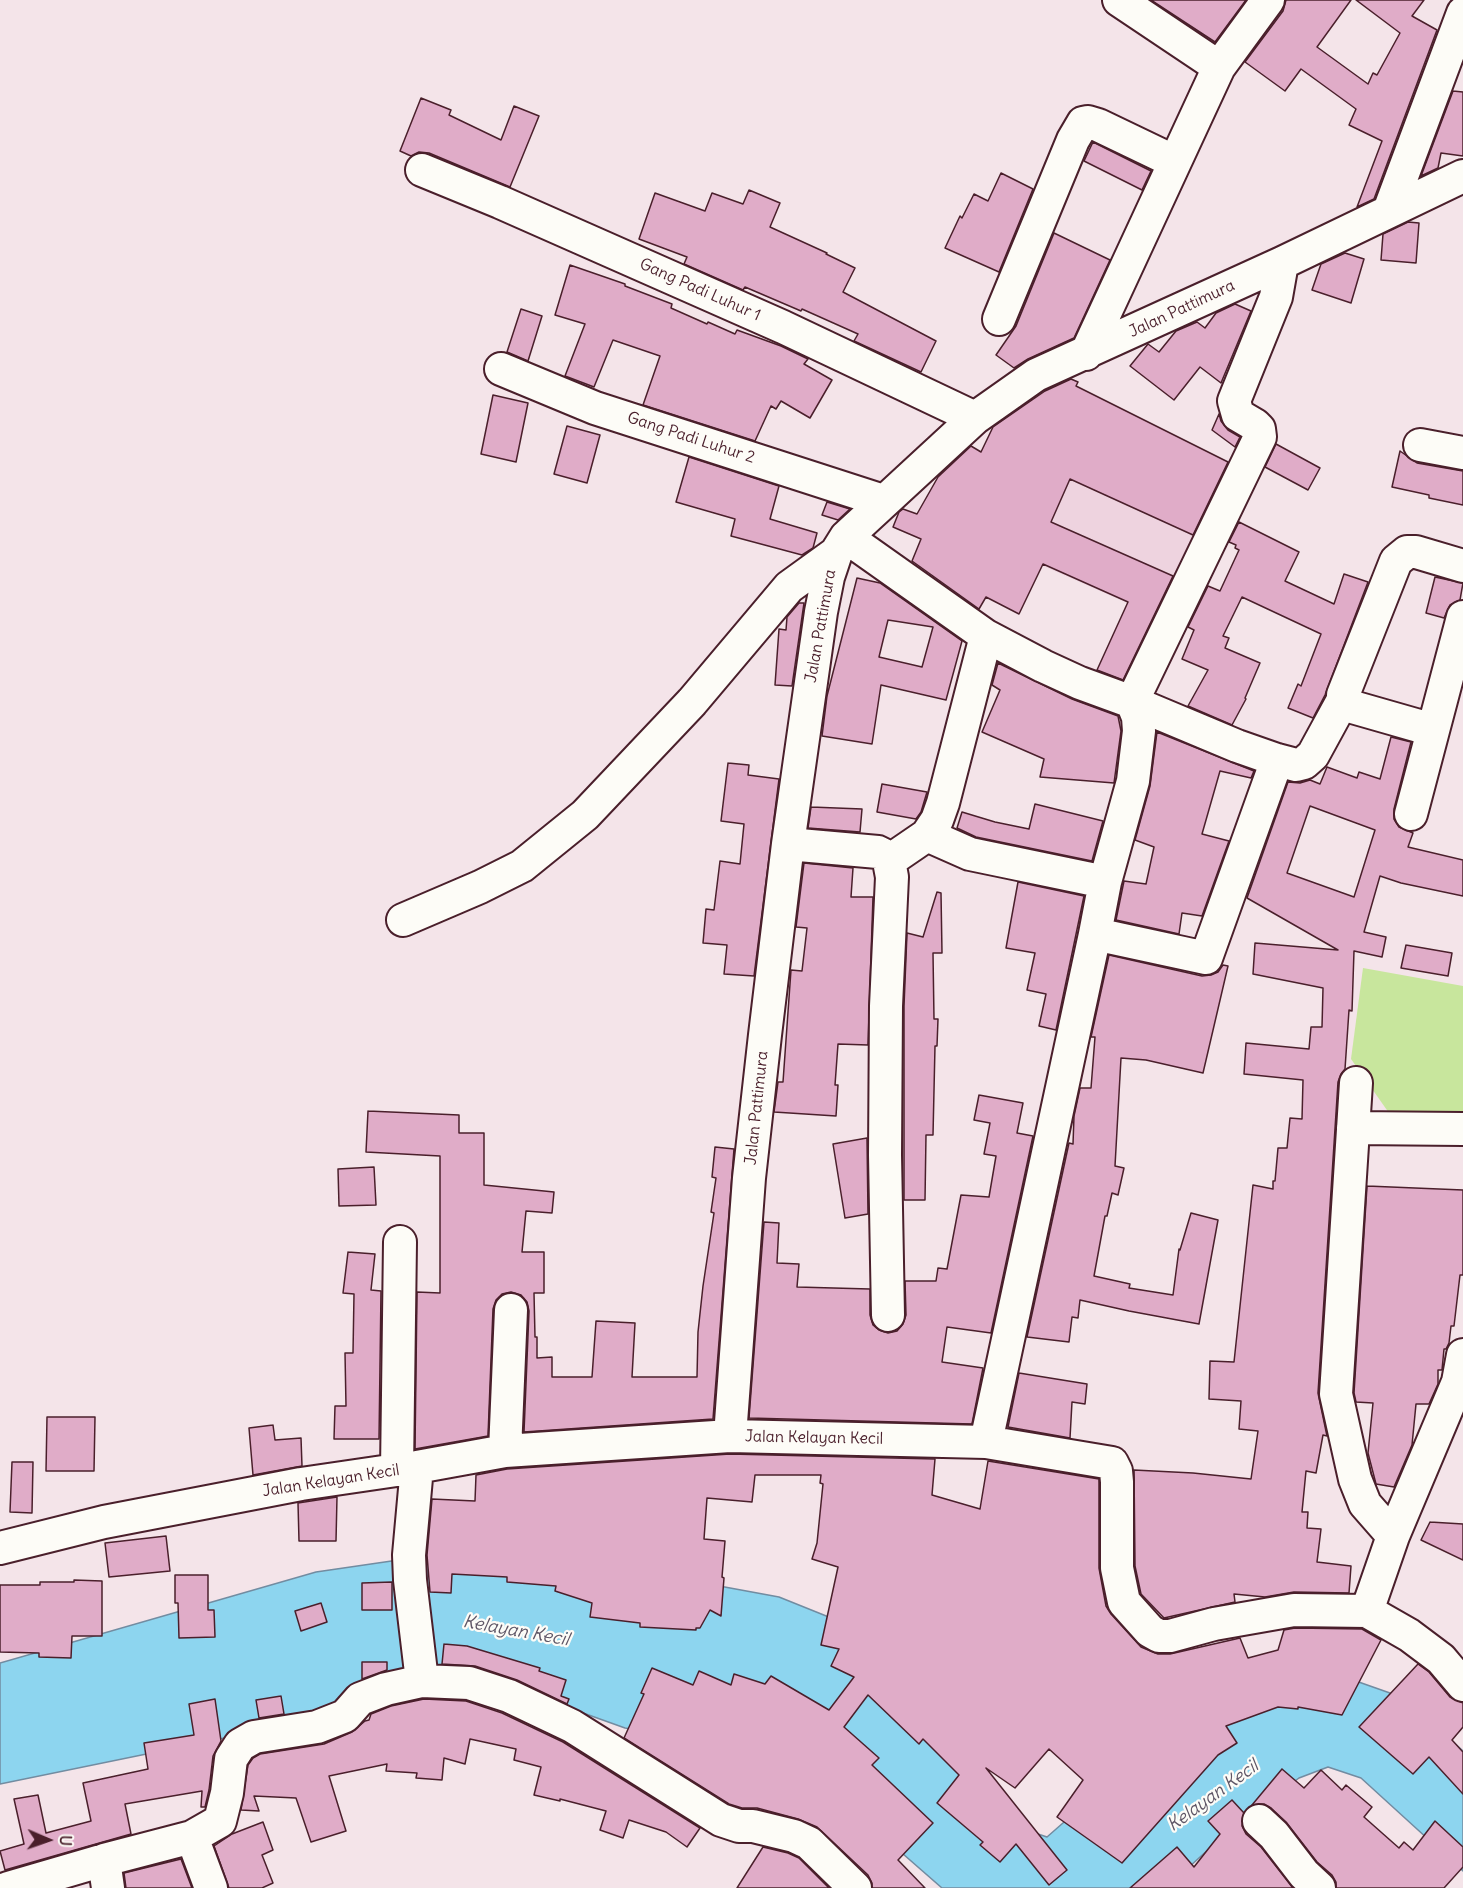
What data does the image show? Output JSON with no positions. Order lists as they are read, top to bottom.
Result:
{
  "streets": {
    "street": [
      "Gang Padi Luhur 1",
      "Jalan Pattimura",
      "Gang Padi Luhur 2",
      "Jalan Kelayan Kecil"
    ]
  },
  "crossings": [
    ["Gang Padi Luhur 1", "Jalan Pattimura"],
    ["Jalan Pattimura", "Gang Padi Luhur 2"],
    ["Jalan Pattimura", "Jalan Kelayan Kecil"]
  ],
  "water": ["Kelayan Kecil"],
  "north": "right"
}
